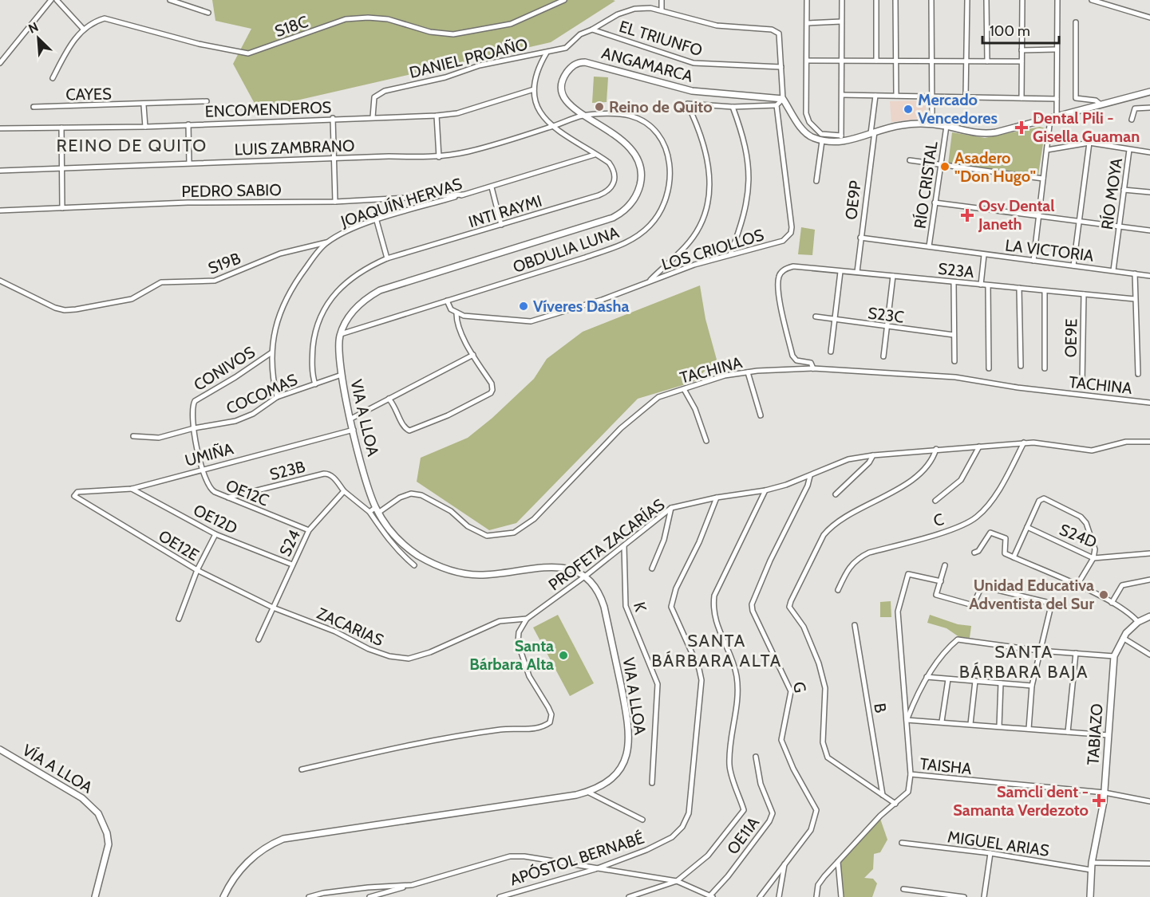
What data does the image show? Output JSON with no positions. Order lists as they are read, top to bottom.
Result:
{
  "streets": {
    "street": [
      "S18C",
      "EL TRIUNFO",
      "DANIEL PROAÑO",
      "ANGAMARCA",
      "CAYES",
      "ENCOMENDEROS",
      "LUIS ZAMBRANO",
      "RÍO CRISTAL",
      "PEDRO SABIO",
      "RÍO MOYA",
      "OE9P",
      "JOAQUÍN HERVAS",
      "INTI RAYMI",
      "OBDULIA LUNA",
      "LOS CRIOLLOS",
      "LA VICTORIA",
      "S19B",
      "S23A",
      "S23C",
      "OE9E",
      "CONIVOS",
      "TACHINA",
      "COCOMAS",
      "VIA A LLOA",
      "UMIÑA",
      "S23B",
      "OE12C",
      "OE12D",
      "C",
      "S24D",
      "S24",
      "PROFETA ZACARÍAS",
      "OE12E",
      "K",
      "ZACARIAS",
      "G",
      "B",
      "TABIAZO",
      "TAISHA",
      "VÍA A LLOA",
      "OE11A",
      "MIGUEL ARIAS",
      "APÓSTOL BERNABÉ"
    ]
  },
  "crossings": [
    ["EL TRIUNFO", "DANIEL PROAÑO"],
    ["DANIEL PROAÑO", "ENCOMENDEROS"],
    ["ANGAMARCA", "LUIS ZAMBRANO"],
    ["ANGAMARCA", "OBDULIA LUNA"],
    ["ANGAMARCA", "COCOMAS"],
    ["ANGAMARCA", "VIA A LLOA"],
    ["ENCOMENDEROS", "INTI RAYMI"],
    ["LUIS ZAMBRANO", "INTI RAYMI"],
    ["LUIS ZAMBRANO", "OBDULIA LUNA"],
    ["RÍO CRISTAL", "LA VICTORIA"],
    ["PEDRO SABIO", "JOAQUÍN HERVAS"],
    ["RÍO MOYA", "LA VICTORIA"],
    ["OE9P", "LA VICTORIA"],
    ["OE9P", "S23A"],
    ["JOAQUÍN HERVAS", "INTI RAYMI"],
    ["JOAQUÍN HERVAS", "S19B"],
    ["JOAQUÍN HERVAS", "CONIVOS"],
    ["JOAQUÍN HERVAS", "COCOMAS"],
    ["INTI RAYMI", "COCOMAS"],
    ["S23A", "OE9E"],
    ["S23A", "TACHINA"],
    ["CONIVOS", "OE12C"],
    ["TACHINA", "VIA A LLOA"],
    ["COCOMAS", "VIA A LLOA"],
    ["COCOMAS", "OE12C"],
    ["VIA A LLOA", "UMIÑA"],
    ["VIA A LLOA", "PROFETA ZACARÍAS"],
    ["UMIÑA", "OE12C"],
    ["UMIÑA", "OE12D"],
    ["UMIÑA", "OE12E"],
    ["S23B", "OE12C"],
    ["S23B", "S24"],
    ["OE12C", "S24"],
    ["OE12D", "S24"],
    ["C", "PROFETA ZACARÍAS"],
    ["S24", "OE12E"],
    ["S24", "ZACARIAS"],
    ["PROFETA ZACARÍAS", "K"],
    ["PROFETA ZACARÍAS", "ZACARIAS"],
    ["PROFETA ZACARÍAS", "G"],
    ["PROFETA ZACARÍAS", "APÓSTOL BERNABÉ"],
    ["OE12E", "ZACARIAS"],
    ["TABIAZO", "TAISHA"],
    ["TABIAZO", "MIGUEL ARIAS"]
  ],
  "districts": ["REINO DE QUITO", "SANTA BÁRBARA ALTA", "SANTA BÁRBARA BAJA"],
  "places": {
    "other": [
      "Reino de Quito",
      "Mercado Vencedores",
      "Asadero \"Don Hugo\"",
      "Víveres Dasha",
      "Unidad Educativa Adventista del Sur",
      "Santa Bárbara Alta"
    ],
    "health": ["Dental Pili - Gisella Guaman", "Osv Dental Janeth", "Samcli dent - Samanta Verdezoto"]
  },
  "scale_bar": "100 m",
  "north": "top left"
}
